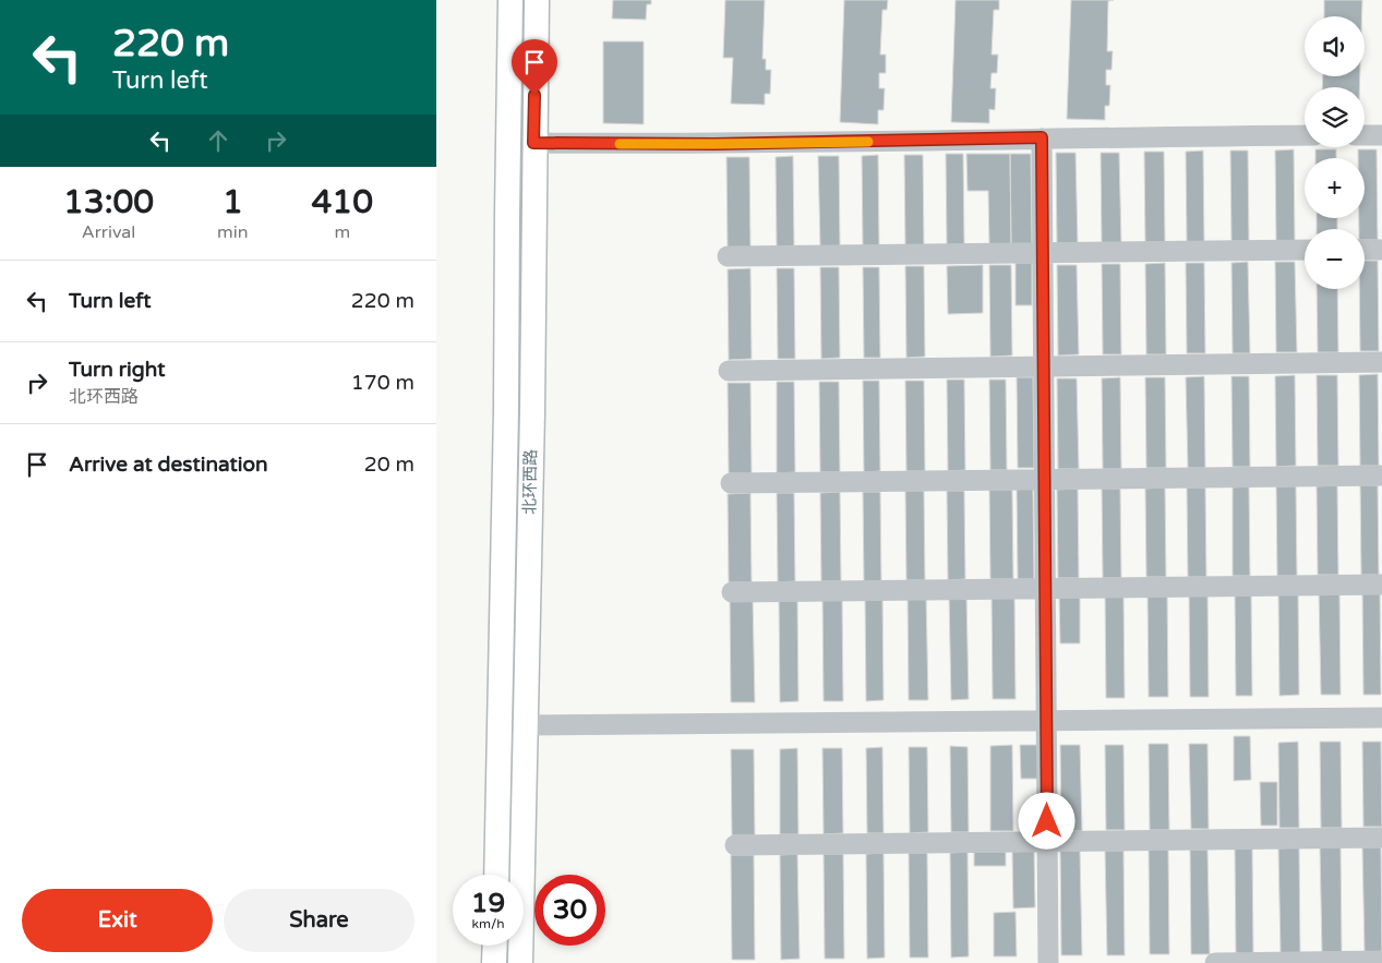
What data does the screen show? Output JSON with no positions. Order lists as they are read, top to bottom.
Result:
{
  "streets": {
    "main road": ["北环西路"]
  },
  "page": {
    "turn": ["220 m", "Turn left"],
    "map_buttons": ["+", "−"],
    "eta": [
      "13:00",
      "Arrival",
      "1",
      "min",
      "410",
      "m"
    ],
    "list": [
      {
        "name": "Turn left",
        "value": "220 m"
      },
      {
        "name": "Turn right",
        "note": "北环西路",
        "value": "170 m"
      },
      {
        "name": "Arrive at destination",
        "value": "20 m"
      }
    ],
    "speed": "19 km/h",
    "limit": "30",
    "buttons": ["Exit", "Share"]
  }
}
